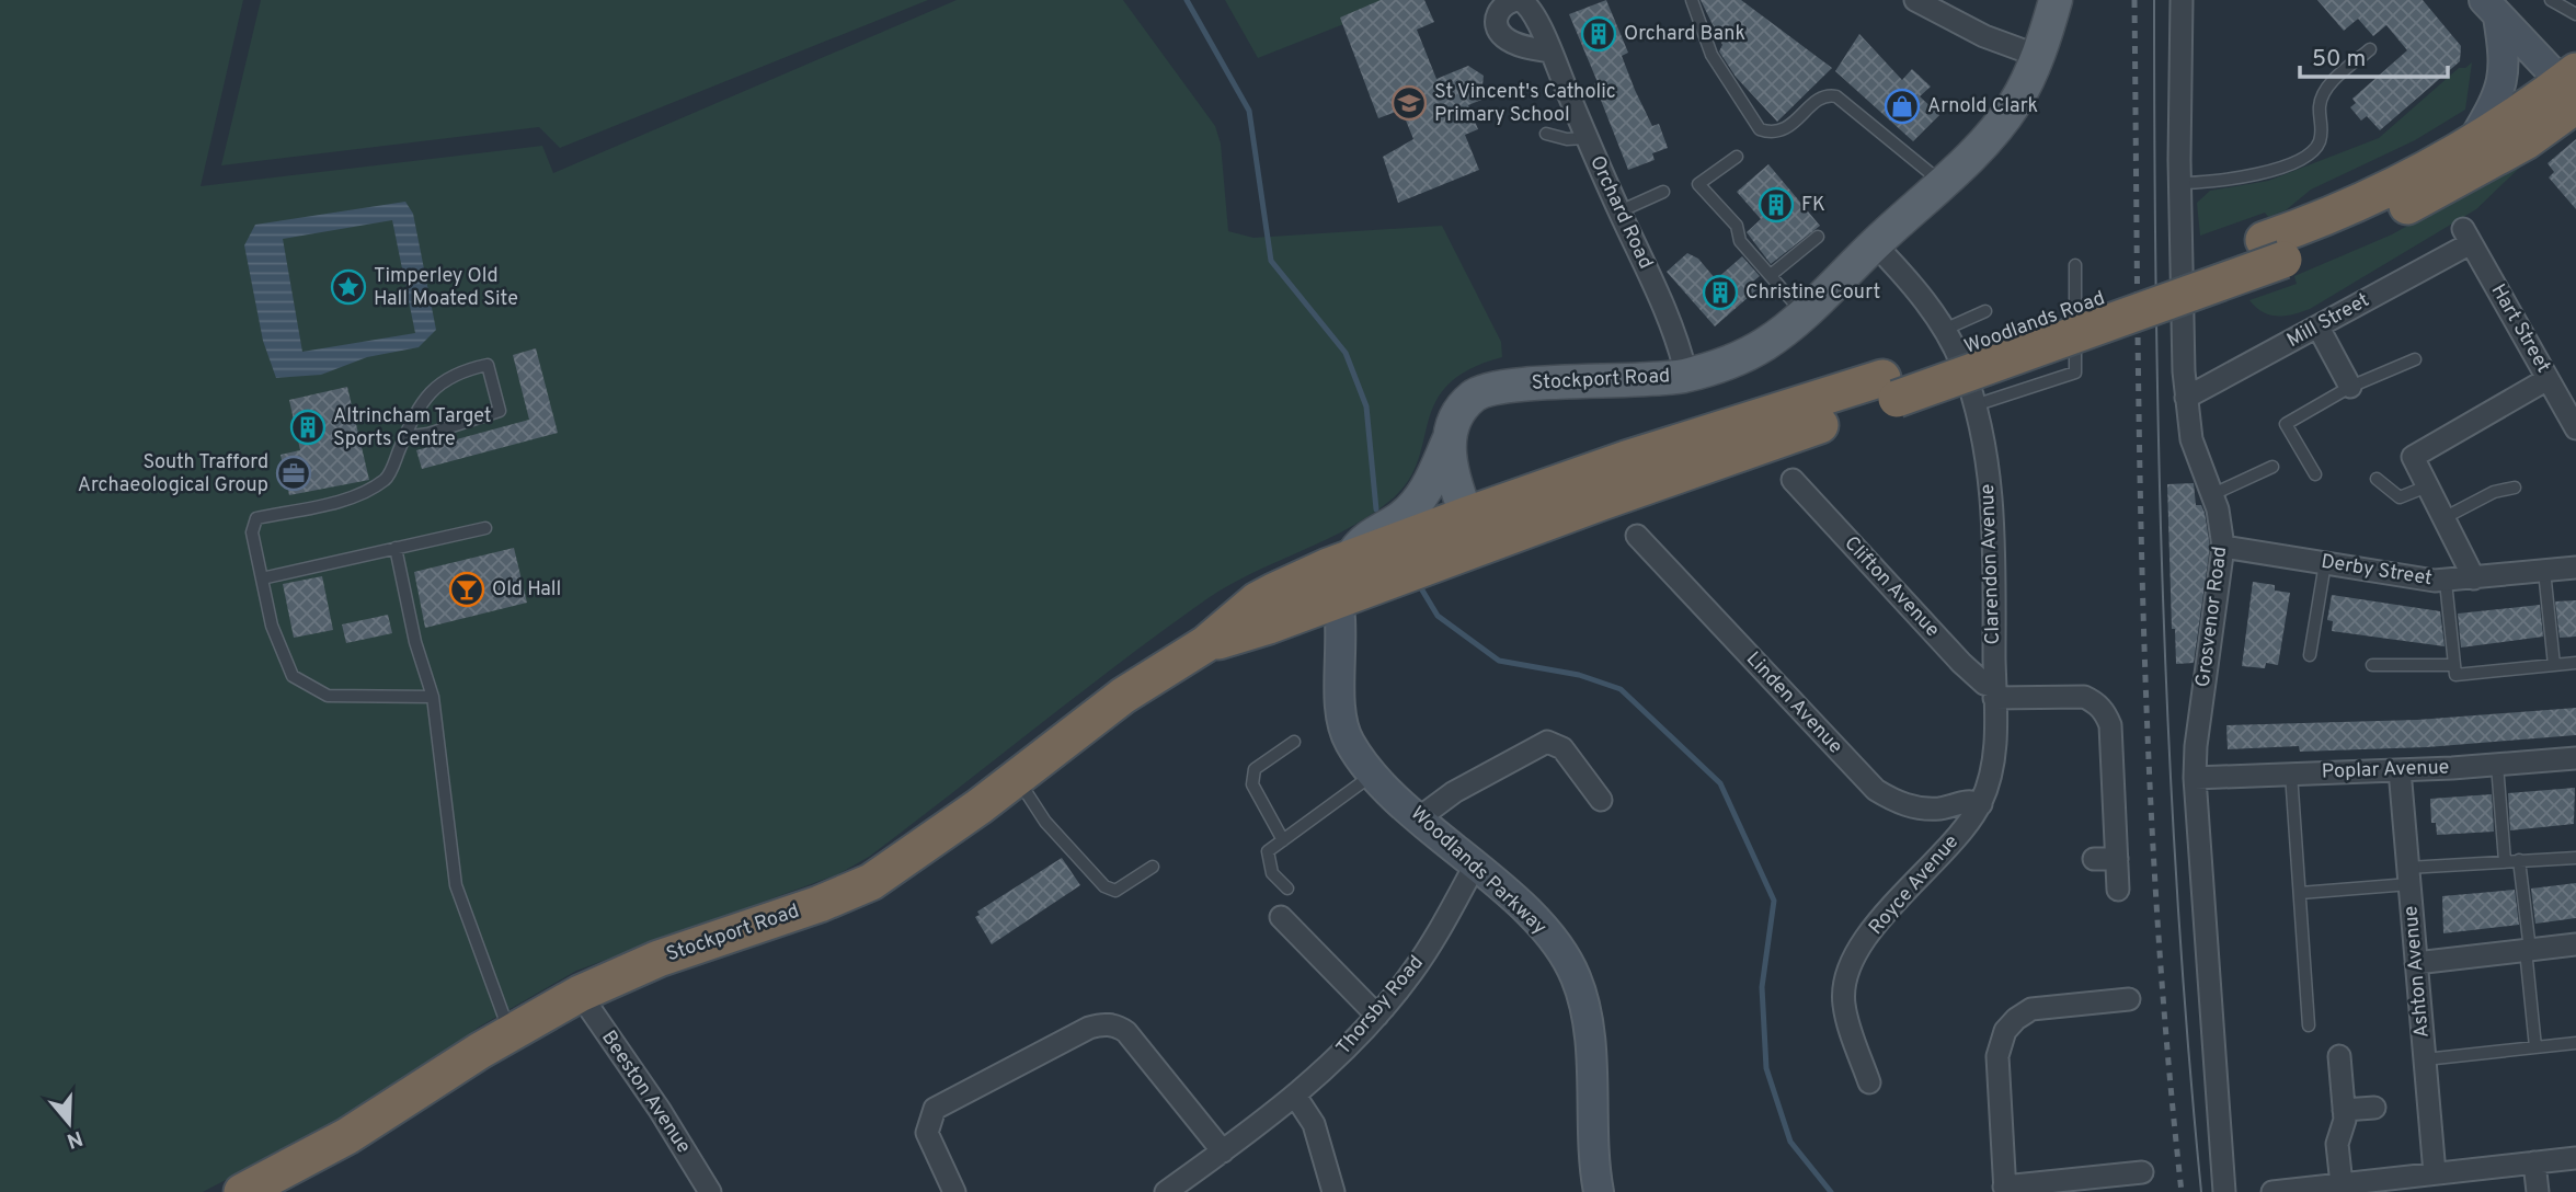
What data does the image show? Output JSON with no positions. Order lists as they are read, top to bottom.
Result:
{
  "streets": {
    "highway": ["Woodlands Road", "Stockport Road"],
    "street": [
      "Orchard Road",
      "Mill Street",
      "Hart Street",
      "Clarendon Avenue",
      "Derby Street",
      "Clifton Avenue",
      "Grosvenor Road",
      "Linden Avenue",
      "Poplar Avenue",
      "Woodlands Parkway",
      "Royce Avenue",
      "Ashton Avenue",
      "Thorsby Road",
      "Beeston Avenue"
    ]
  },
  "crossings": [
    ["Orchard Road", "Stockport Road"],
    ["Mill Street", "Hart Street"],
    ["Mill Street", "Grosvenor Road"],
    ["Woodlands Road", "Stockport Road"],
    ["Stockport Road", "Clarendon Avenue"],
    ["Stockport Road", "Woodlands Parkway"],
    ["Stockport Road", "Beeston Avenue"],
    ["Clarendon Avenue", "Clifton Avenue"],
    ["Clarendon Avenue", "Royce Avenue"],
    ["Derby Street", "Grosvenor Road"],
    ["Clifton Avenue", "Royce Avenue"],
    ["Grosvenor Road", "Poplar Avenue"],
    ["Linden Avenue", "Royce Avenue"],
    ["Poplar Avenue", "Ashton Avenue"],
    ["Woodlands Parkway", "Thorsby Road"]
  ],
  "places": {
    "building": [
      "Orchard Bank",
      "FK",
      "Christine Court",
      "Altrincham Target Sports Centre"
    ],
    "school or university": ["St Vincent's Catholic Primary School"],
    "shop": ["Arnold Clark"],
    "place": ["Timperley Old Hall Moated Site"],
    "office": ["South Trafford Archaeological Group"],
    "bar": ["Old Hall"]
  },
  "scale_bar": "50 m",
  "north": "bottom"
}
